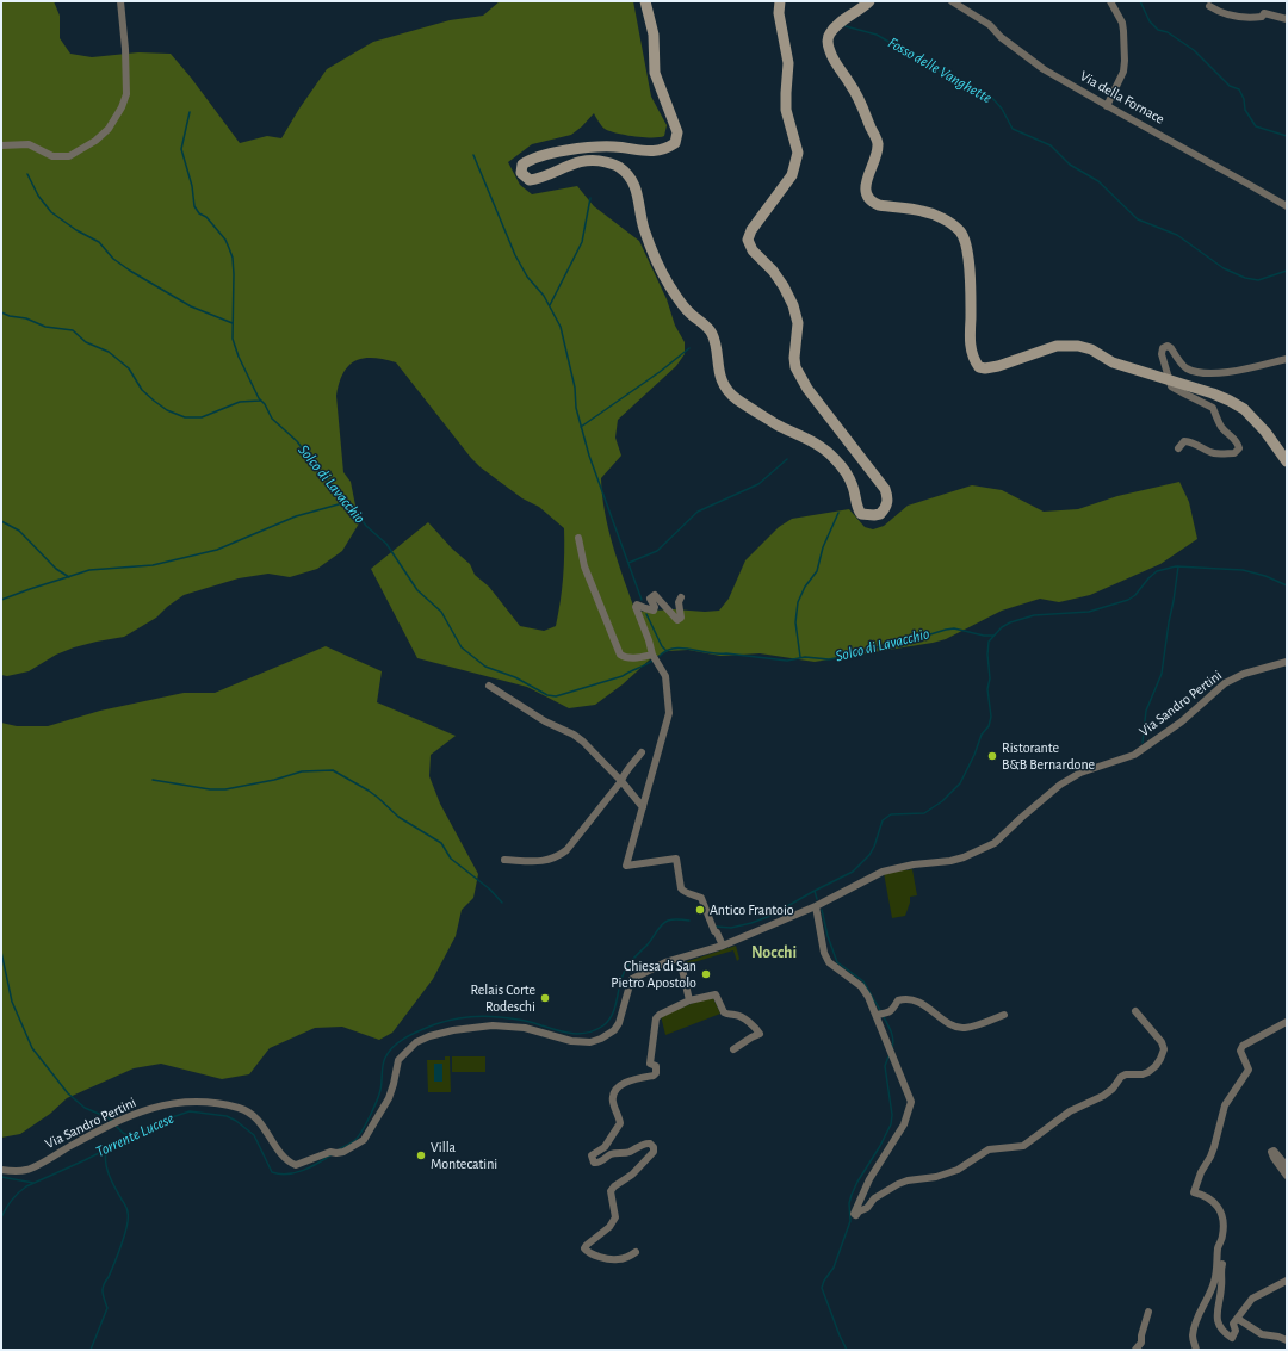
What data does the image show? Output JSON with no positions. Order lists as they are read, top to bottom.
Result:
{
  "streets": {
    "street": ["Via della Fornace", "Via Sandro Pertini"]
  },
  "districts": ["Nocchi"],
  "water": ["Fosso delle Vanghette", "Solco di Lavacchio", "Torrente Lucese"],
  "places": [
    "Ristorante B&B Bernardone",
    "Antico Frantoio",
    "Chiesa di San Pietro Apostolo",
    "Relais Corte Rodeschi",
    "Villa Montecatini"
  ]
}
